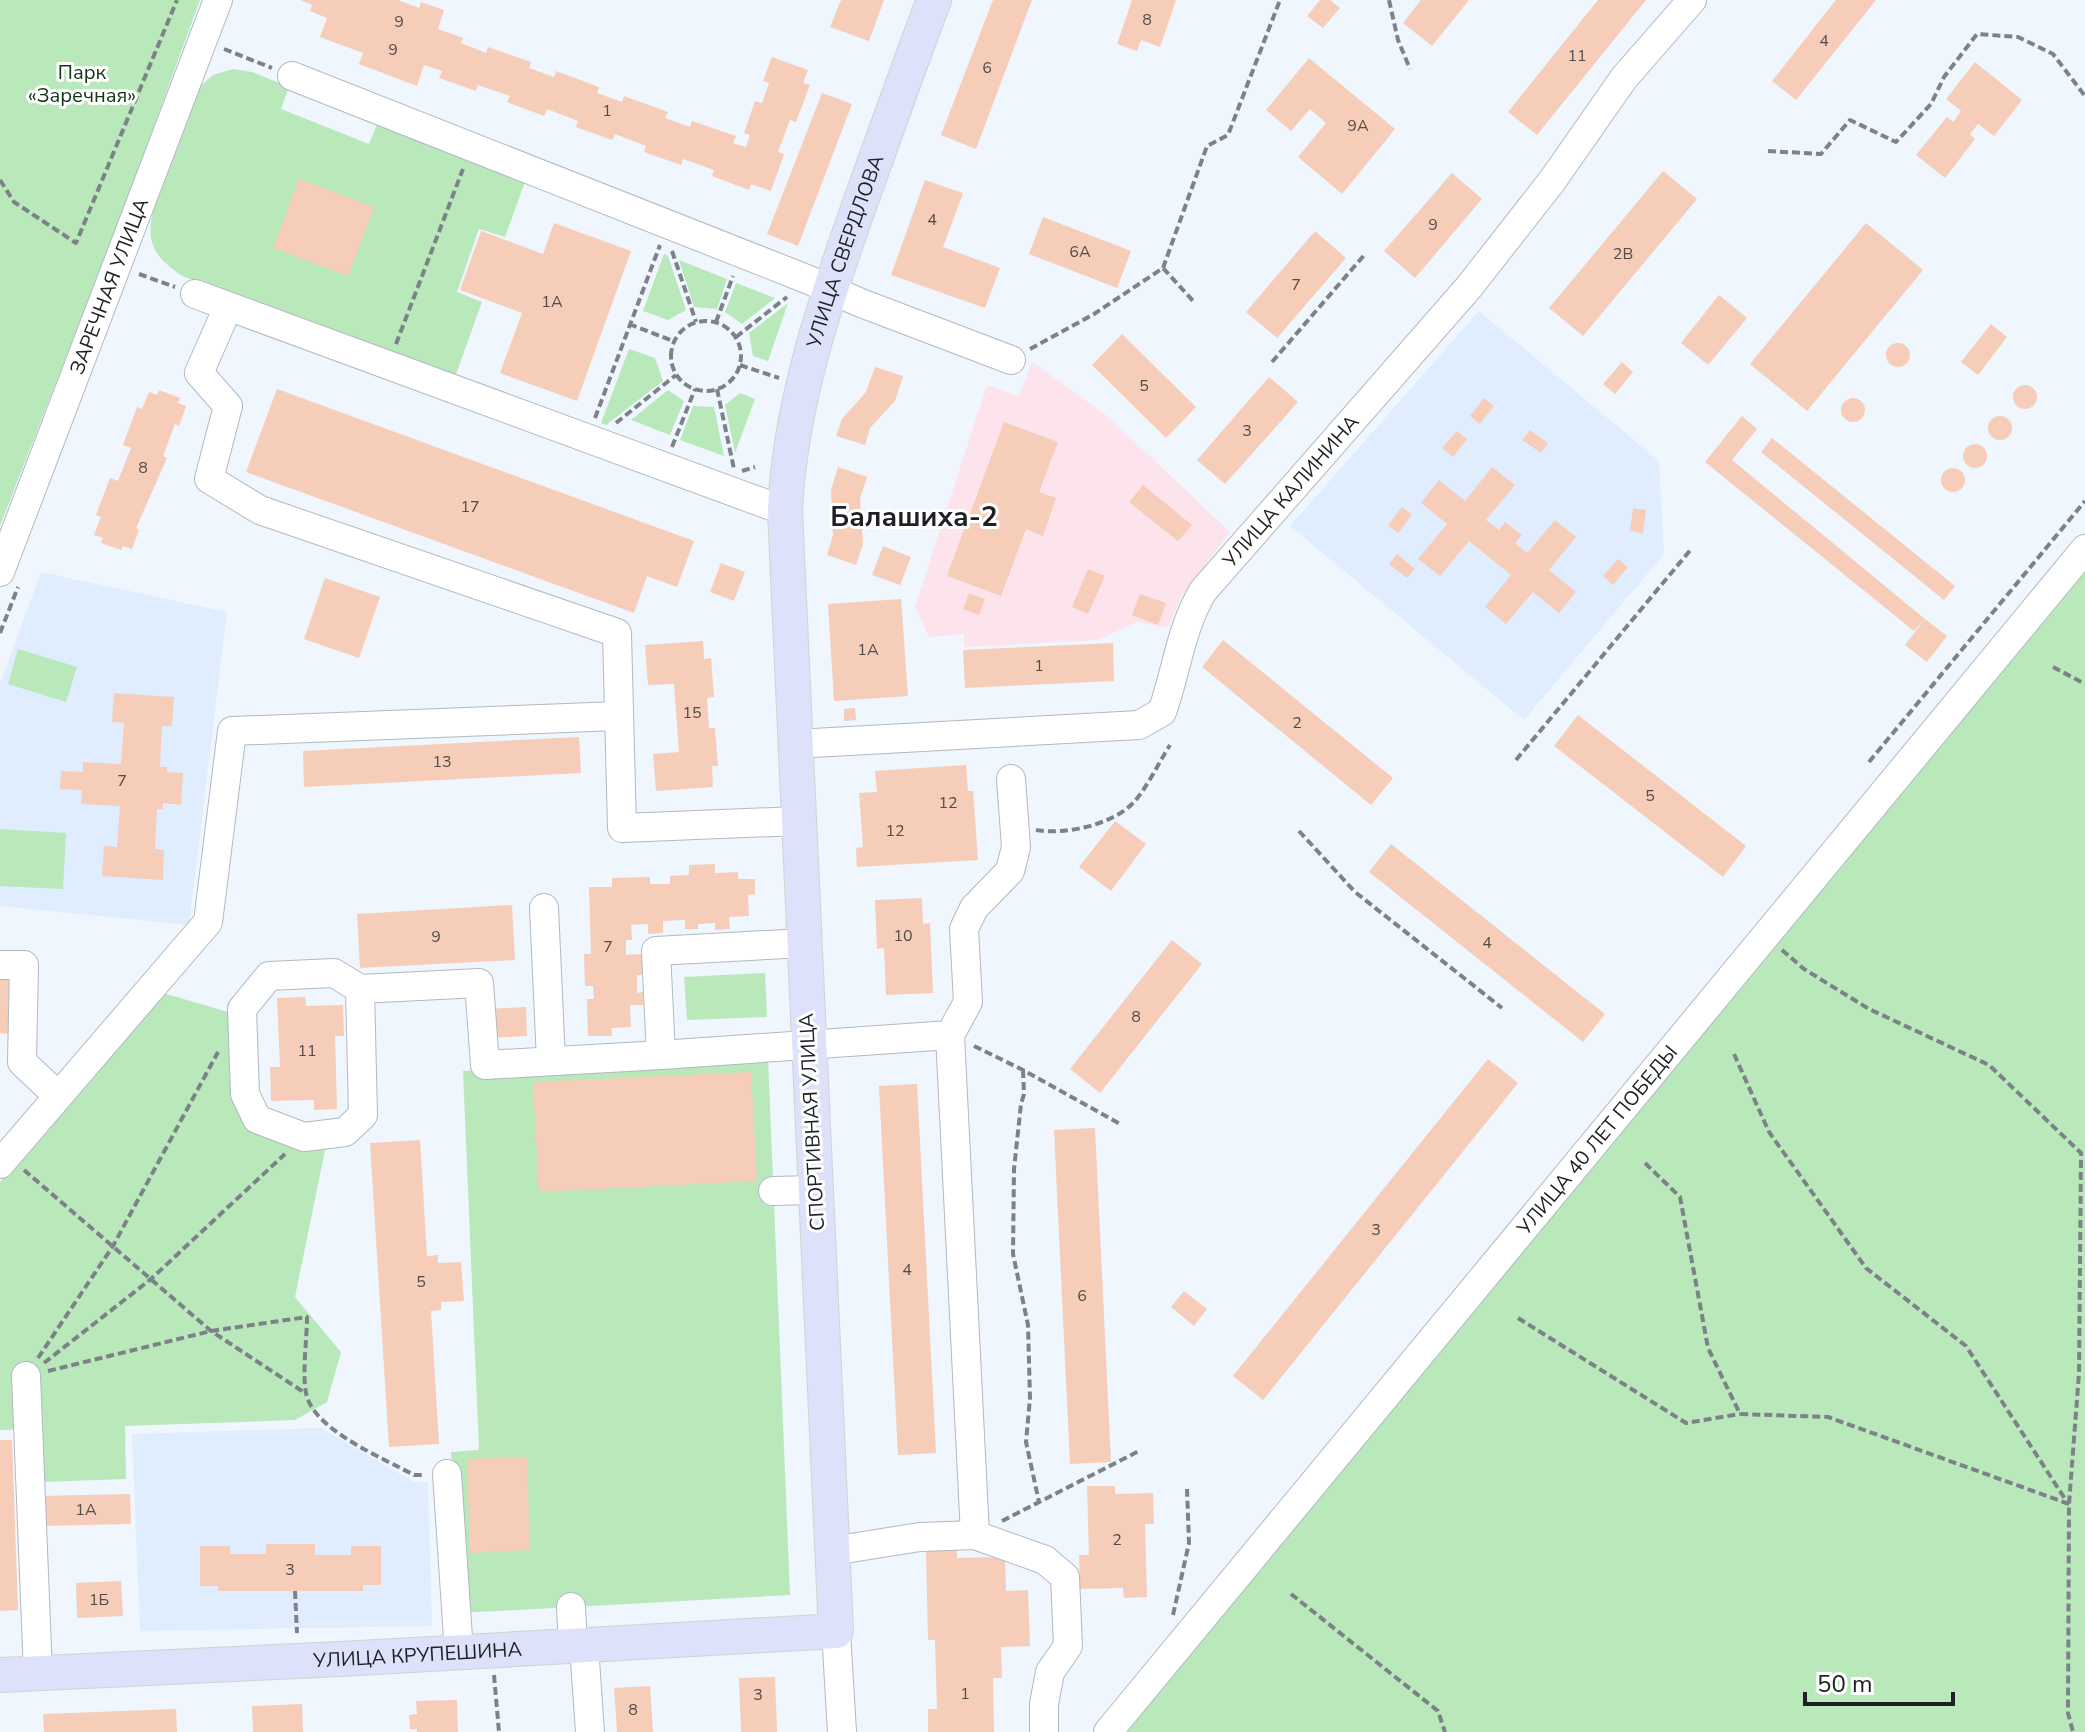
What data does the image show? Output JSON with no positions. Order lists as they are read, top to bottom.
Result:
{
  "streets": {
    "main road": ["УЛИЦА СВЕРДЛОВА", "СПОРТИВНАЯ УЛИЦА", "УЛИЦА КРУПЕШИНА"],
    "street": ["ЗАРЕЧНАЯ УЛИЦА", "УЛИЦА КАЛИНИНА", "УЛИЦА 40 ЛЕТ ПОБЕДЫ"]
  },
  "crossings": [
    ["УЛИЦА СВЕРДЛОВА", "СПОРТИВНАЯ УЛИЦА"],
    ["УЛИЦА КАЛИНИНА", "СПОРТИВНАЯ УЛИЦА"],
    ["СПОРТИВНАЯ УЛИЦА", "УЛИЦА КРУПЕШИНА"]
  ],
  "districts": ["Балашиха-2"],
  "parks": ["Парк «Заречная»"],
  "house_numbers": [
    "8",
    "9",
    "4",
    "9",
    "11",
    "6",
    "1",
    "9А",
    "4",
    "9",
    "6А",
    "2В",
    "7",
    "1А",
    "5",
    "3",
    "8",
    "17",
    "1А",
    "1",
    "15",
    "2",
    "13",
    "7",
    "5",
    "12",
    "12",
    "10",
    "9",
    "4",
    "7",
    "8",
    "11",
    "3",
    "4",
    "5",
    "6",
    "1А",
    "2",
    "3",
    "1Б",
    "1",
    "3",
    "8"
  ],
  "scale_bar": "50 m"
}
